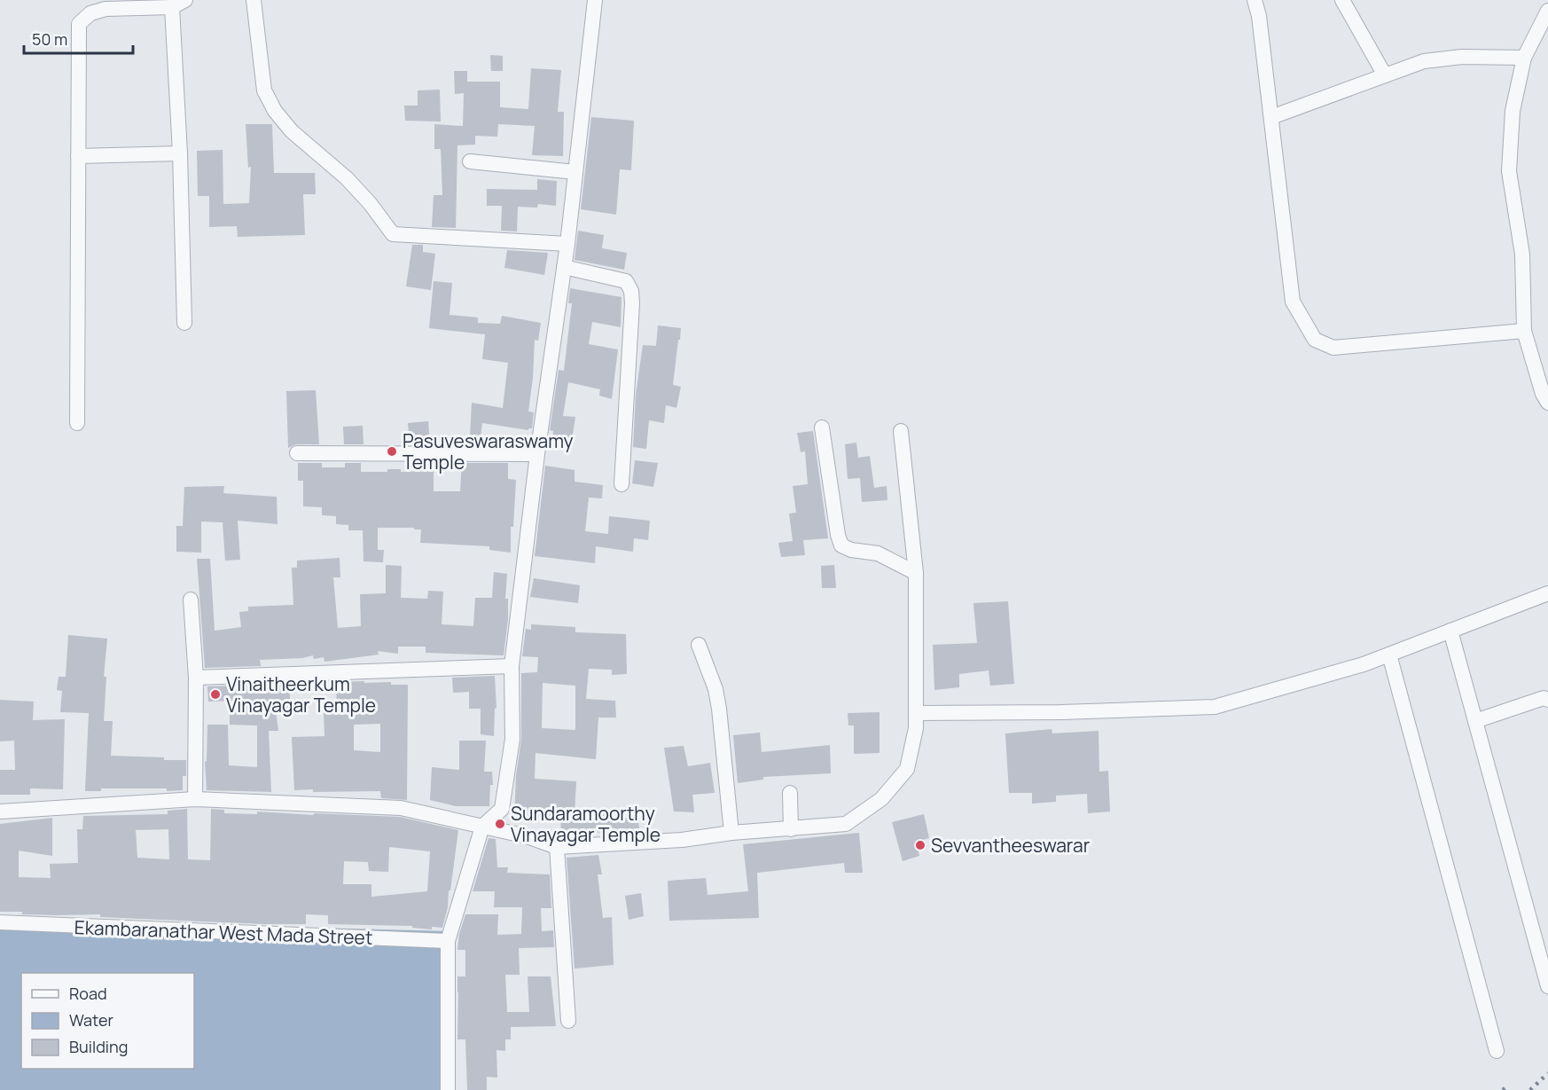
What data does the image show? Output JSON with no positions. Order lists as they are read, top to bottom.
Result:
{
  "streets": {
    "street": ["Ekambaranathar West Mada Street"]
  },
  "places": [
    "Pasuveswaraswamy Temple",
    "Vinaitheerkum Vinayagar Temple",
    "Sundaramoorthy Vinayagar Temple",
    "Sevvantheeswarar"
  ],
  "legend": ["Road", "Water", "Building"],
  "scale_bar": "50 m"
}
